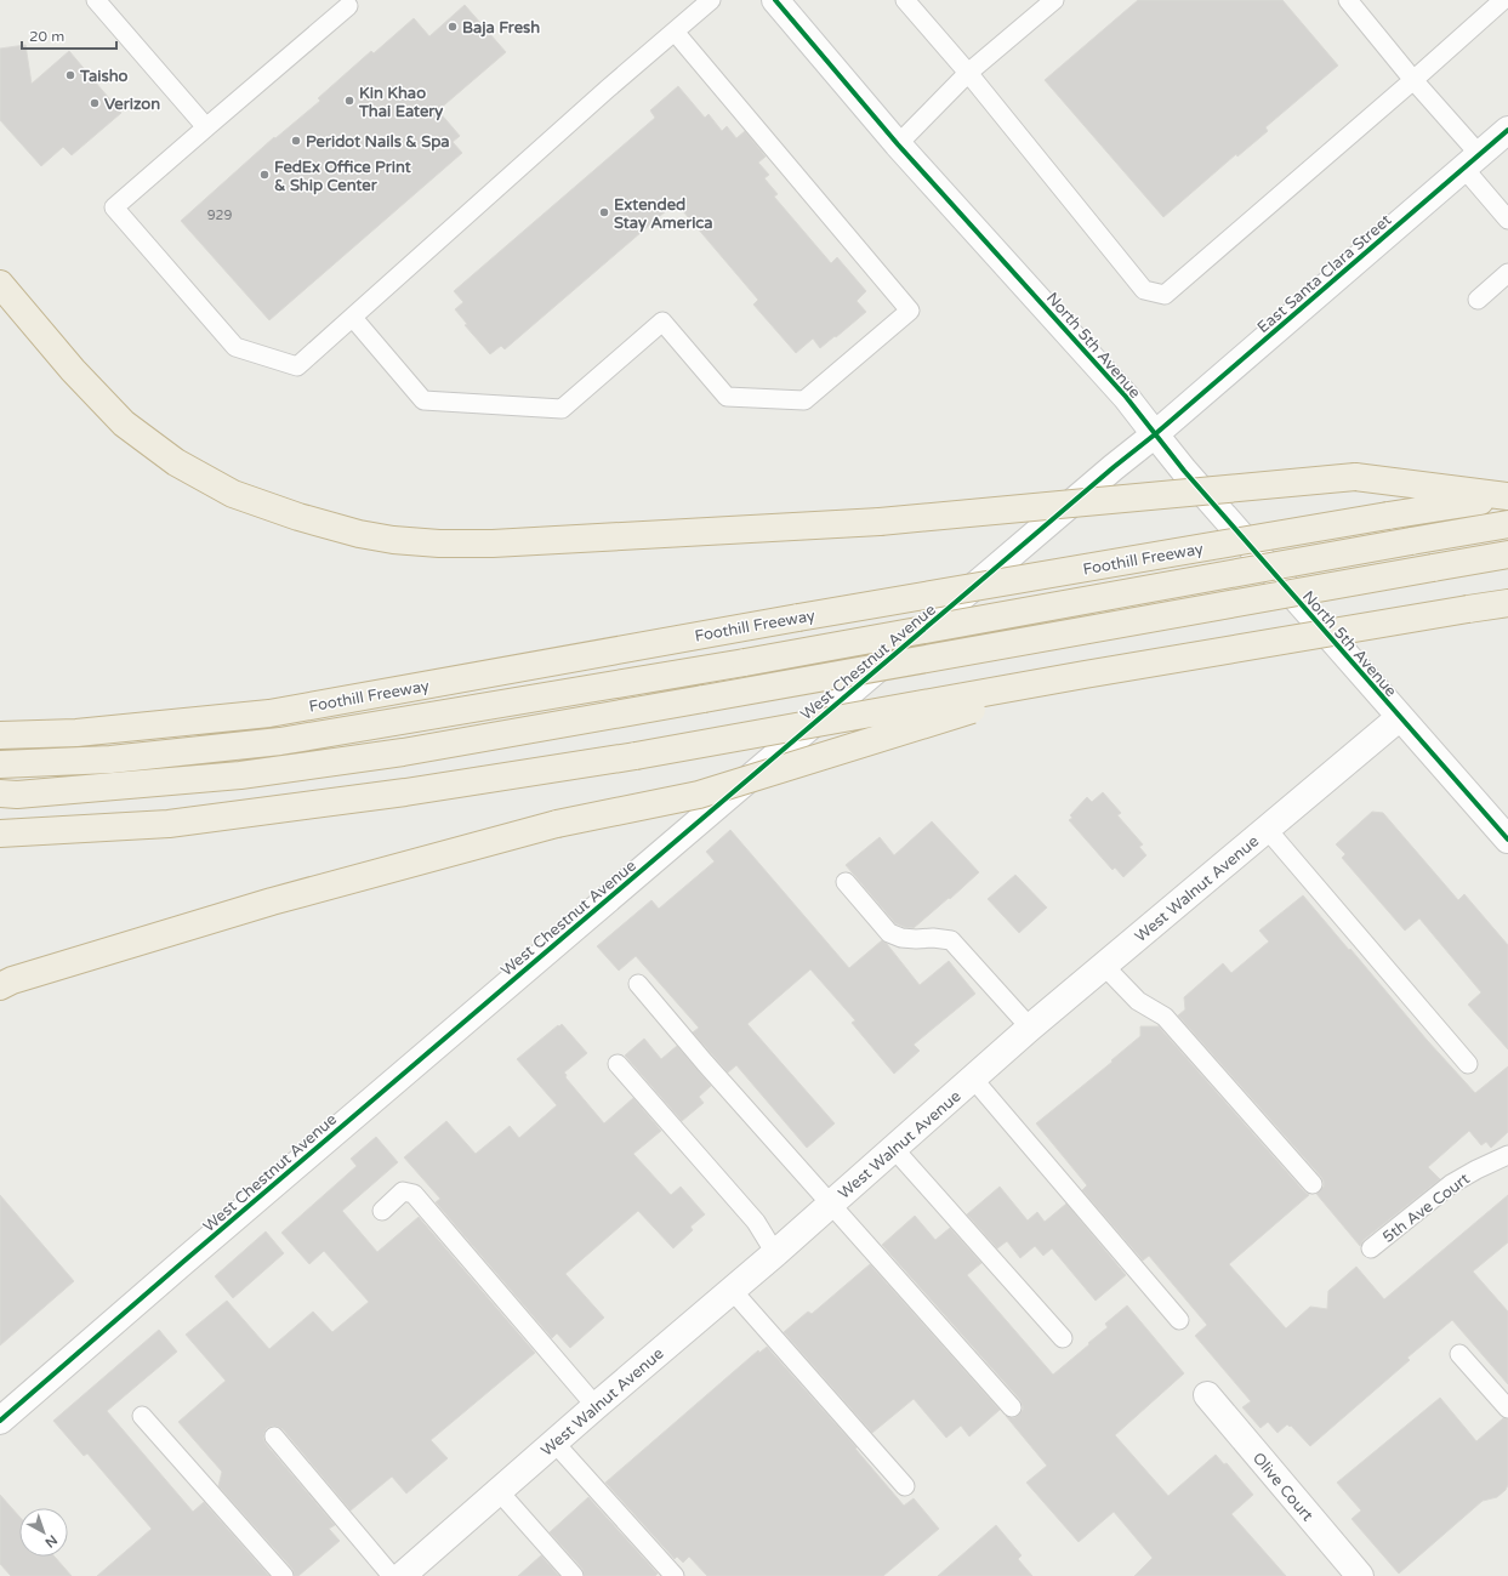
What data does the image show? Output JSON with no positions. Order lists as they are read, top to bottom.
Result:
{
  "streets": {
    "highway": ["Foothill Freeway"],
    "street": [
      "East Santa Clara Street",
      "North 5th Avenue",
      "West Chestnut Avenue",
      "West Walnut Avenue",
      "Olive Court"
    ],
    "lane": ["5th Ave Court"]
  },
  "crossings": [
    ["East Santa Clara Street", "North 5th Avenue"],
    ["East Santa Clara Street", "West Chestnut Avenue"],
    ["North 5th Avenue", "West Chestnut Avenue"],
    ["North 5th Avenue", "West Walnut Avenue"]
  ],
  "places": [
    "Baja Fresh",
    "Taisho",
    "Kin Khao Thai Eatery",
    "Verizon",
    "Peridot Nails & Spa",
    "FedEx Office Print & Ship Center",
    "Extended Stay America"
  ],
  "house_numbers": ["929"],
  "scale_bar": "20 m",
  "north": "bottom right"
}
